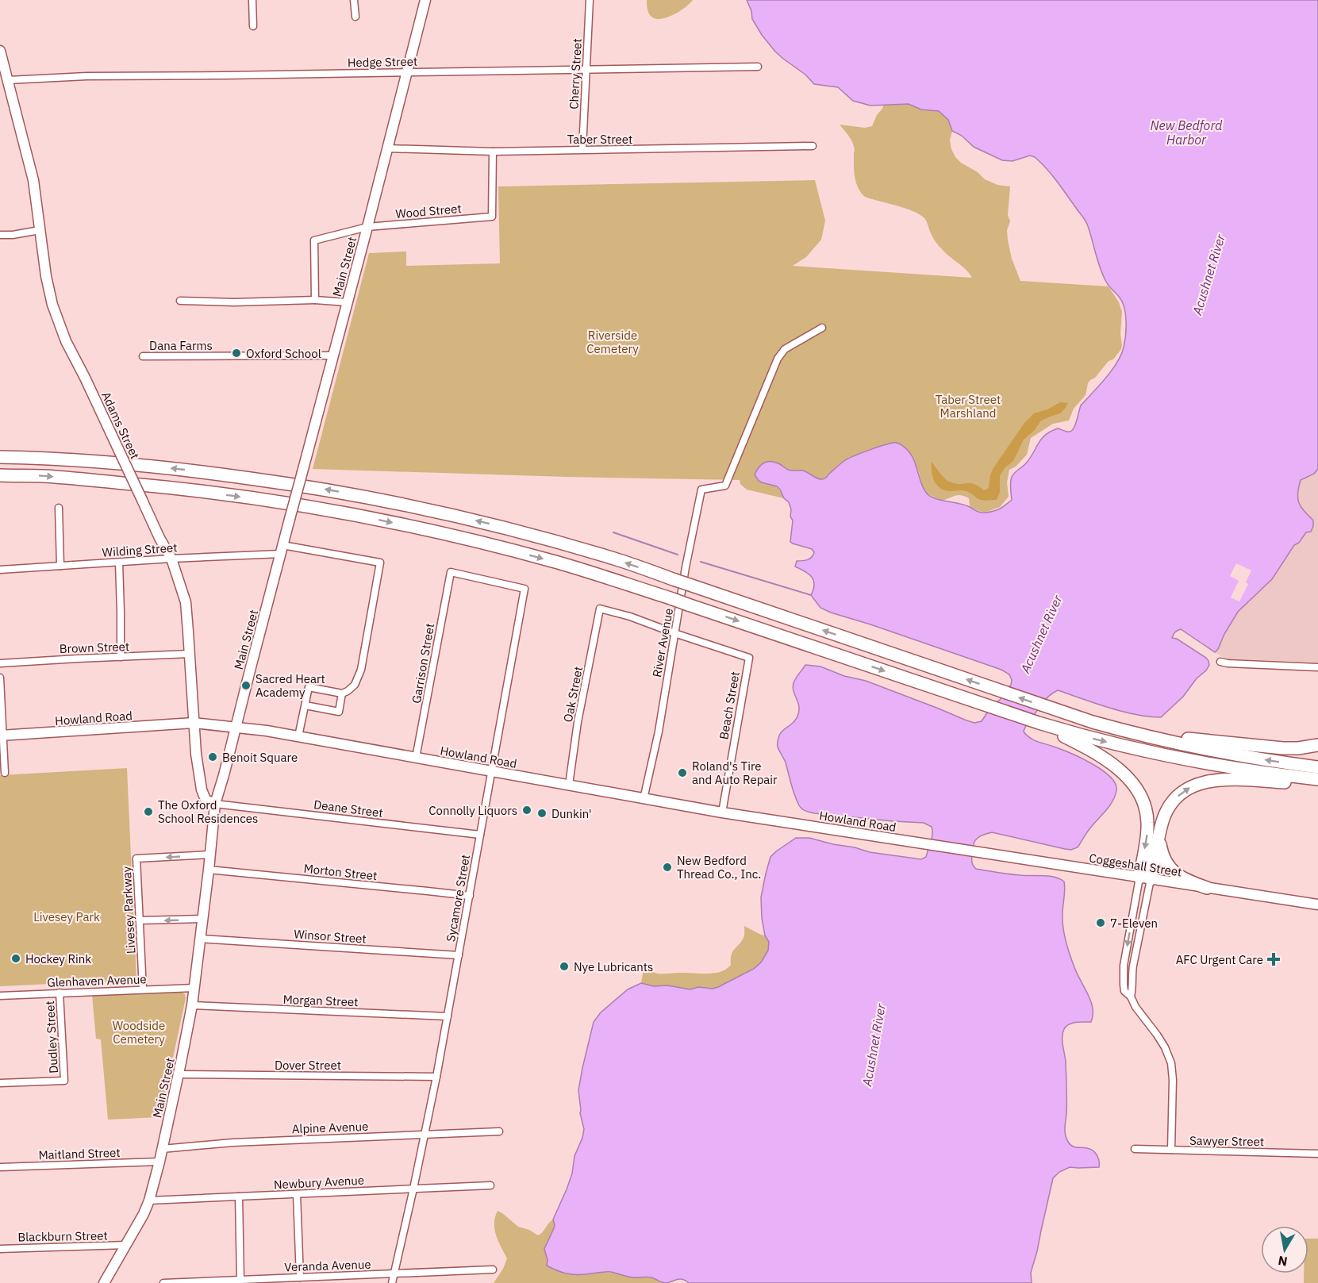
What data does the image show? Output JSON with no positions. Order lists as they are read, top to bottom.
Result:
{
  "streets": {
    "main road": [
      "Main Street",
      "Adams Street",
      "Howland Road",
      "Coggeshall Street"
    ],
    "street": [
      "Hedge Street",
      "Cherry Street",
      "Taber Street",
      "Wood Street",
      "Dana Farms",
      "Wilding Street",
      "River Avenue",
      "Brown Street",
      "Garrison Street",
      "Oak Street",
      "Beach Street",
      "Deane Street",
      "Morton Street",
      "Sycamore Street",
      "Livesey Parkway",
      "Winsor Street",
      "Glenhaven Avenue",
      "Morgan Street",
      "Dudley Street",
      "Dover Street",
      "Alpine Avenue",
      "Sawyer Street",
      "Maitland Street",
      "Newbury Avenue",
      "Blackburn Street",
      "Veranda Avenue"
    ]
  },
  "crossings": [
    ["Hedge Street", "Cherry Street"],
    ["Hedge Street", "Main Street"],
    ["Hedge Street", "Adams Street"],
    ["Cherry Street", "Taber Street"],
    ["Taber Street", "Wood Street"],
    ["Taber Street", "Main Street"],
    ["Wood Street", "Main Street"],
    ["Main Street", "Dana Farms"],
    ["Main Street", "Adams Street"],
    ["Main Street", "Wilding Street"],
    ["Main Street", "Howland Road"],
    ["Main Street", "Deane Street"],
    ["Main Street", "Morton Street"],
    ["Main Street", "Livesey Parkway"],
    ["Main Street", "Winsor Street"],
    ["Main Street", "Glenhaven Avenue"],
    ["Main Street", "Morgan Street"],
    ["Main Street", "Dover Street"],
    ["Main Street", "Alpine Avenue"],
    ["Main Street", "Maitland Street"],
    ["Main Street", "Newbury Avenue"],
    ["Main Street", "Blackburn Street"],
    ["Adams Street", "Wilding Street"],
    ["Adams Street", "Brown Street"],
    ["Adams Street", "Howland Road"],
    ["Adams Street", "Deane Street"],
    ["River Avenue", "Oak Street"],
    ["River Avenue", "Beach Street"],
    ["River Avenue", "Howland Road"],
    ["Garrison Street", "Howland Road"],
    ["Garrison Street", "Sycamore Street"],
    ["Oak Street", "Beach Street"],
    ["Oak Street", "Howland Road"],
    ["Beach Street", "Howland Road"],
    ["Howland Road", "Coggeshall Street"],
    ["Howland Road", "Sycamore Street"],
    ["Deane Street", "Sycamore Street"],
    ["Morton Street", "Sycamore Street"],
    ["Sycamore Street", "Winsor Street"],
    ["Sycamore Street", "Morgan Street"],
    ["Sycamore Street", "Dover Street"],
    ["Sycamore Street", "Alpine Avenue"],
    ["Sycamore Street", "Newbury Avenue"],
    ["Sycamore Street", "Veranda Avenue"],
    ["Livesey Parkway", "Glenhaven Avenue"],
    ["Glenhaven Avenue", "Dudley Street"]
  ],
  "water": ["New Bedford Harbor", "Acushnet River"],
  "parks": [
    "Riverside Cemetery",
    "Taber Street Marshland",
    "Livesey Park",
    "Woodside Cemetery"
  ],
  "places": {
    "other": [
      "Oxford School",
      "Sacred Heart Academy",
      "Benoit Square",
      "Roland's Tire and Auto Repair",
      "Connolly Liquors",
      "The Oxford School Residences",
      "Dunkin'",
      "New Bedford Thread Co., Inc.",
      "7-Eleven",
      "Hockey Rink",
      "Nye Lubricants"
    ],
    "health": ["AFC Urgent Care"]
  },
  "north": "bottom"
}
